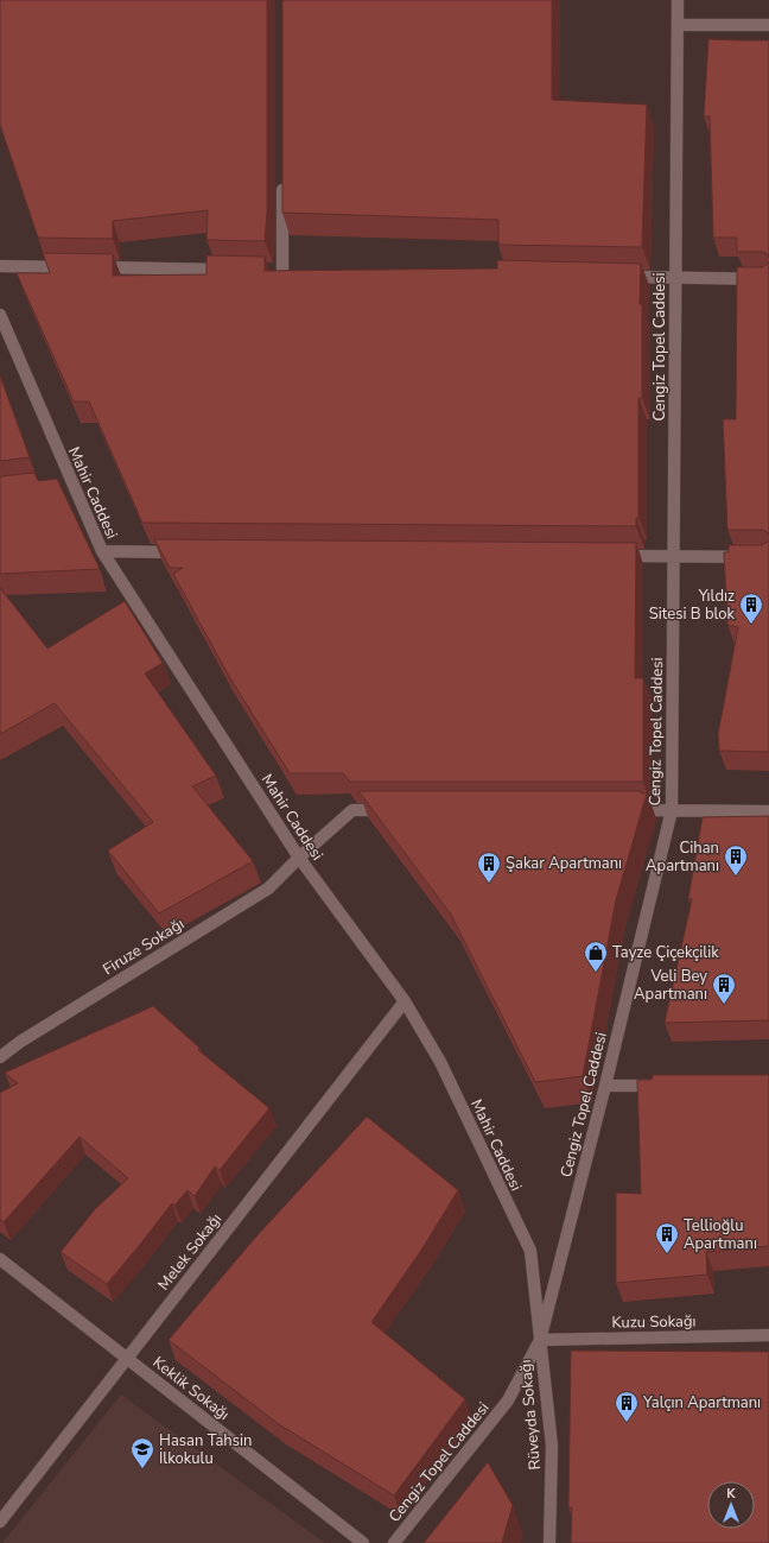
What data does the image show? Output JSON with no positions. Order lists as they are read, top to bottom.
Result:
{
  "streets": {
    "street": [
      "Cengiz Topel Caddesi",
      "Mahir Caddesi",
      "Firuze Sokağı",
      "Melek Sokağı",
      "Kuzu Sokağı",
      "Keklik Sokağı",
      "Rüveyda Sokağı"
    ]
  },
  "crossings": [
    ["Cengiz Topel Caddesi", "Mahir Caddesi"],
    ["Cengiz Topel Caddesi", "Kuzu Sokağı"],
    ["Cengiz Topel Caddesi", "Rüveyda Sokağı"],
    ["Mahir Caddesi", "Firuze Sokağı"],
    ["Mahir Caddesi", "Melek Sokağı"],
    ["Mahir Caddesi", "Kuzu Sokağı"],
    ["Mahir Caddesi", "Rüveyda Sokağı"],
    ["Melek Sokağı", "Keklik Sokağı"],
    ["Kuzu Sokağı", "Rüveyda Sokağı"]
  ],
  "places": {
    "building": [
      "Yıldız Sitesi B blok",
      "Cihan Apartmanı",
      "Şakar Apartmanı",
      "Veli Bey Apartmanı",
      "Tellioğlu Apartmanı",
      "Yalçın Apartmanı"
    ],
    "shop": ["Tayze Çiçekçilik"],
    "school or university": ["Hasan Tahsin İlkokulu"]
  },
  "north": "top"
}
